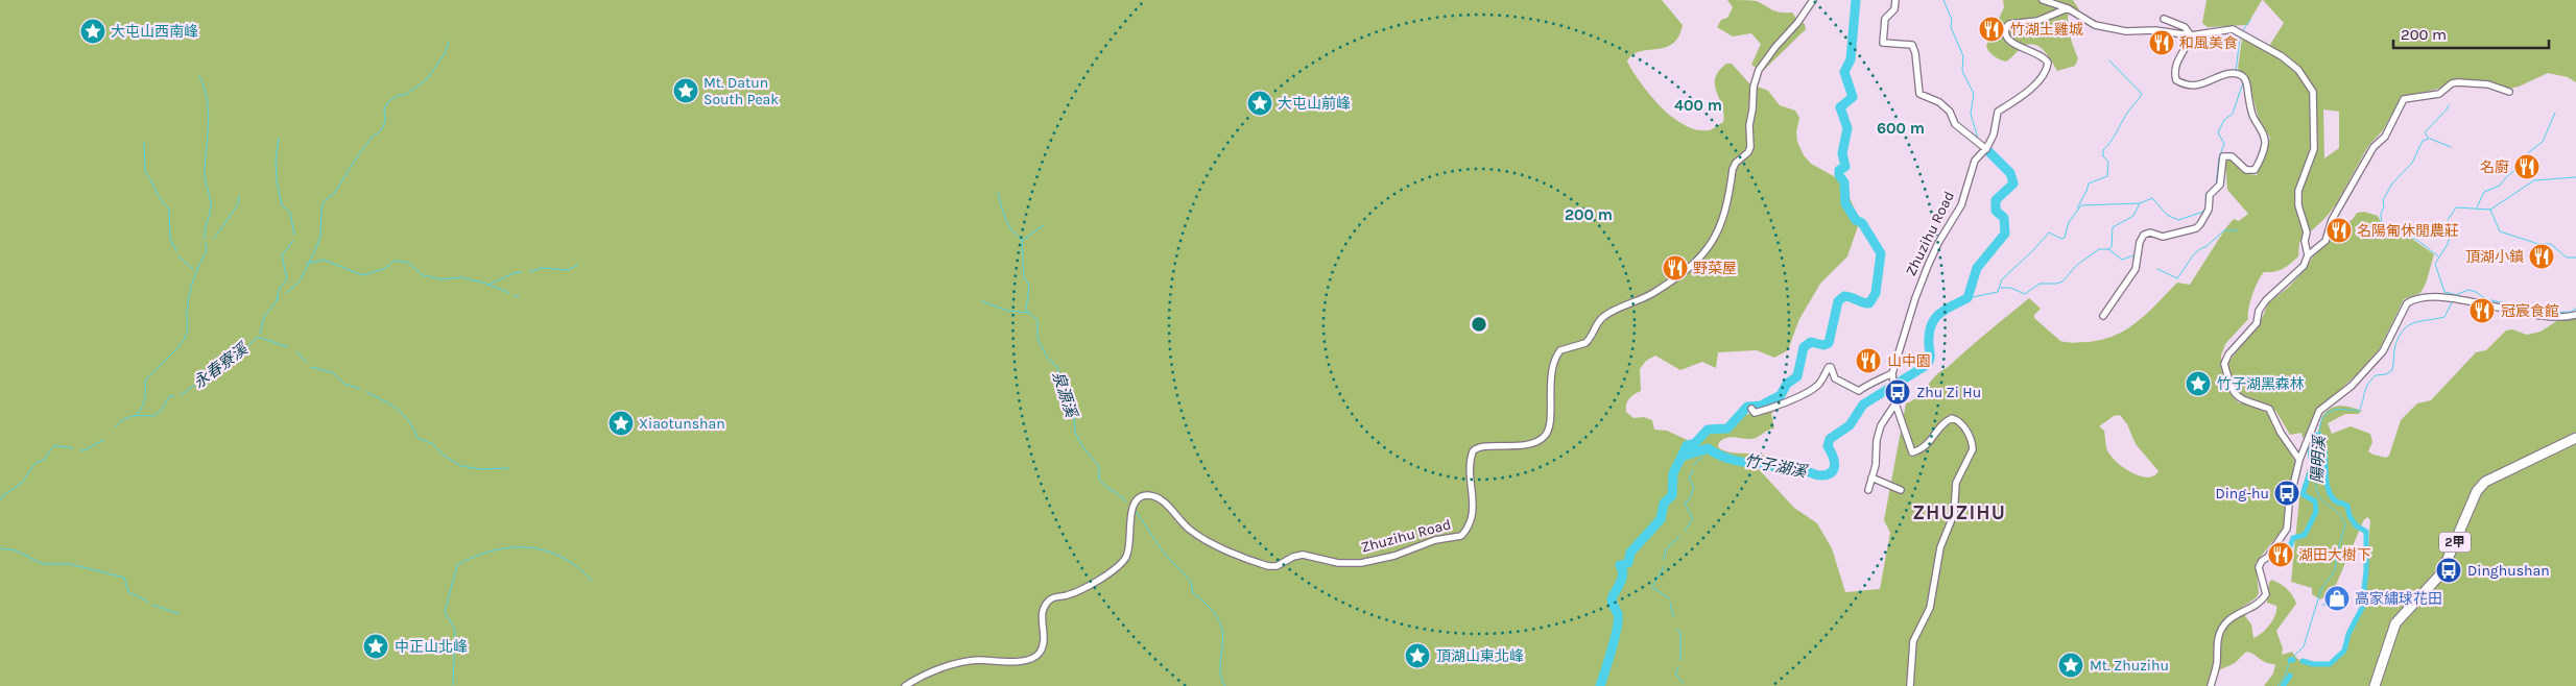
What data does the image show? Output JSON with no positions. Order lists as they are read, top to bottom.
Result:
{
  "streets": {
    "main road": ["2甲"],
    "street": ["Zhuzihu Road"]
  },
  "districts": ["ZHUZIHU"],
  "water": [
    "永春寮溪",
    "泉源溪",
    "陽明溪",
    "竹子湖溪"
  ],
  "places": {
    "restaurant": [
      "竹湖土雞城",
      "和風美食",
      "名廚",
      "名陽匍休閒農莊",
      "頂湖小鎮",
      "野菜屋",
      "冠宸食館",
      "山中園",
      "湖田大樹下"
    ],
    "place": [
      "大屯山西南峰",
      "Mt. Datun South Peak",
      "大屯山前峰",
      "竹子湖黑森林",
      "Xiaotunshan",
      "中正山北峰",
      "頂湖山東北峰",
      "Mt. Zhuzihu"
    ],
    "bus stop": ["Zhu Zi Hu", "Ding-hu", "Dinghushan"],
    "shop": ["高家繡球花田"]
  },
  "scale_bar": "200 m",
  "rings": ["400 m", "600 m", "200 m"]
}
